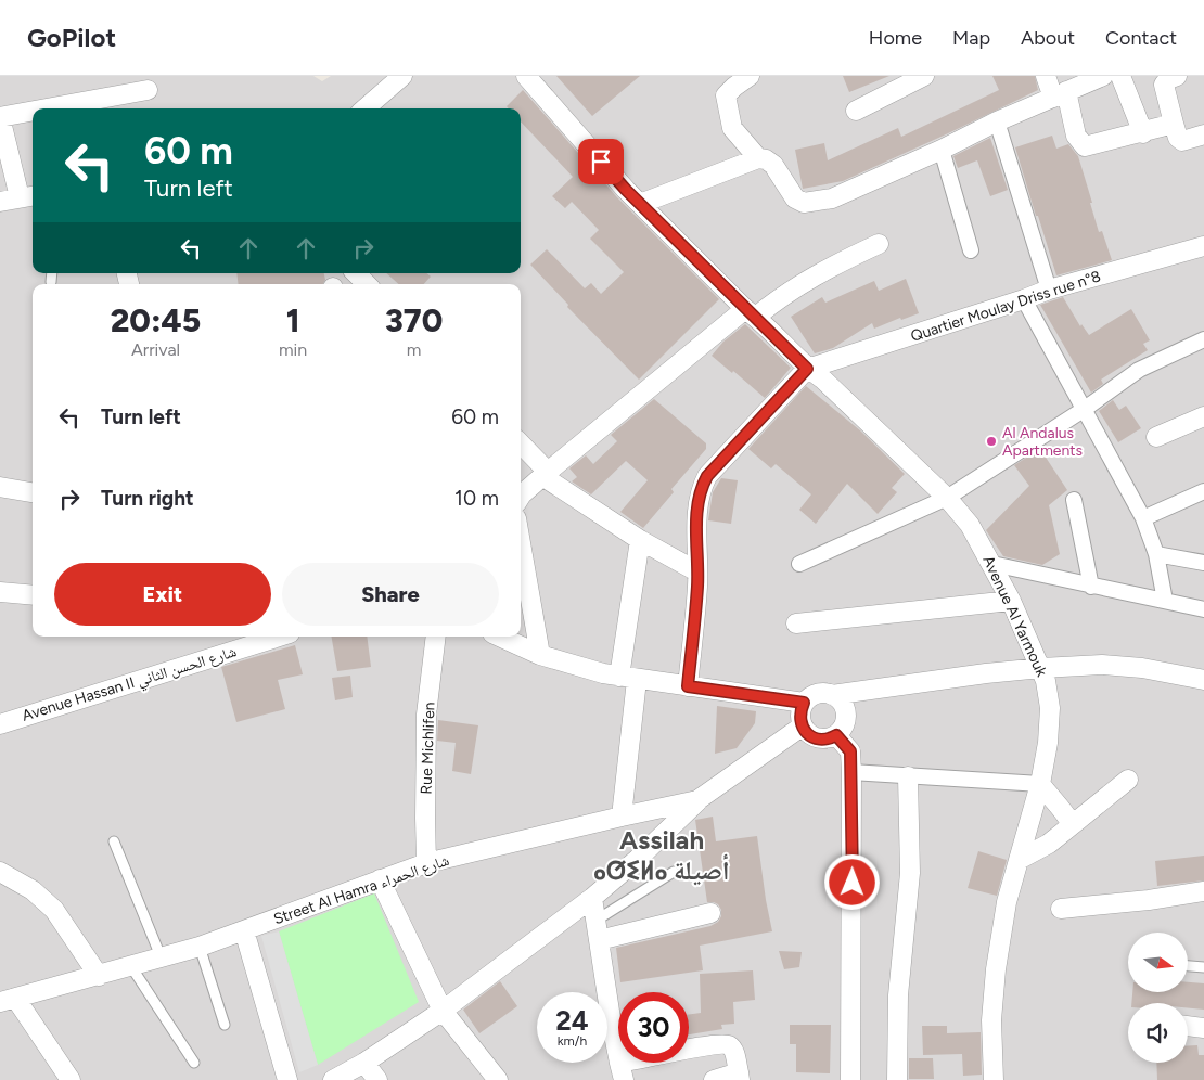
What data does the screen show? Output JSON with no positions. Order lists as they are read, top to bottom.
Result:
{
  "streets": {
    "street": [
      "Quartier Moulay Driss rue n°8",
      "Avenue Al Yarmouk",
      "Avenue Hassan II شارع الحسن الثاني",
      "Rue Michlifen",
      "Street Al Hamra شارع الحمراء"
    ]
  },
  "crossings": [
    ["Quartier Moulay Driss rue n°8", "Avenue Al Yarmouk"],
    ["Rue Michlifen", "Street Al Hamra شارع الحمراء"]
  ],
  "districts": ["Assilah ⴰⵚⵉⵍⴰ أصيلة"],
  "places": ["Al Andalus Apartments"],
  "north": "right",
  "page": {
    "header": "GoPilot",
    "nav": [
      "Home",
      "Map",
      "About",
      "Contact"
    ],
    "turn": ["60 m", "Turn left"],
    "eta": [
      "20:45",
      "Arrival",
      "1",
      "min",
      "370",
      "m"
    ],
    "list": [
      {
        "name": "Turn left",
        "value": "60 m"
      },
      {
        "name": "Turn right",
        "value": "10 m"
      }
    ],
    "buttons": ["Exit", "Share"],
    "speed": "24 km/h",
    "limit": "30"
  }
}
